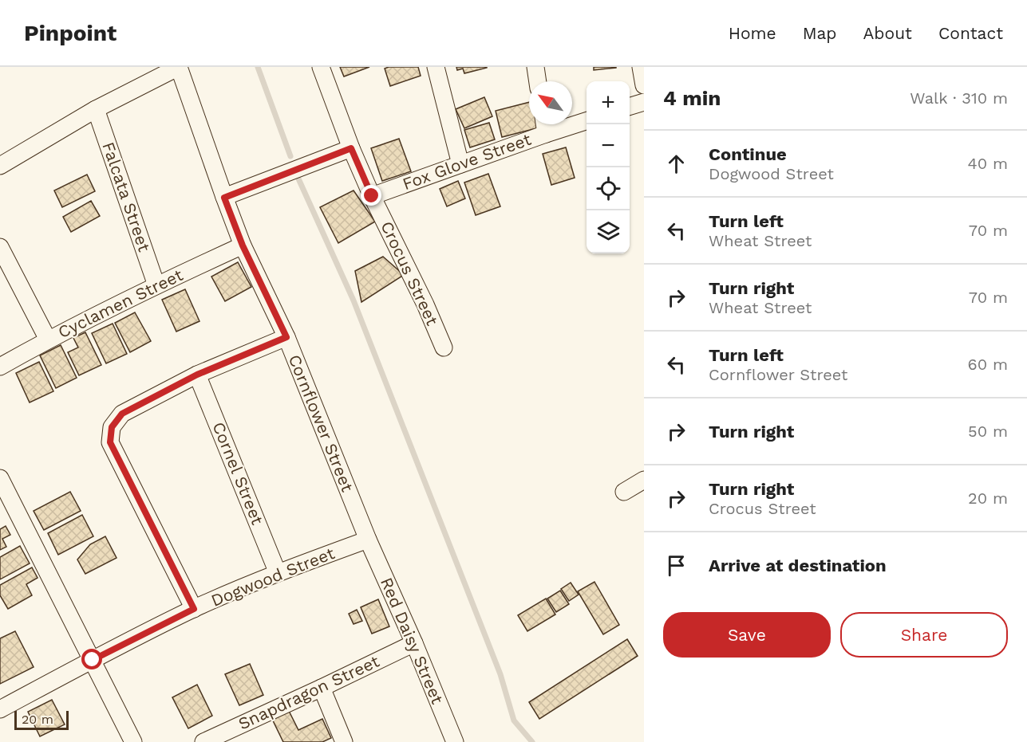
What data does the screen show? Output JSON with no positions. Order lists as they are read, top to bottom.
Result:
{
  "streets": {
    "street": [
      "Fox Glove Street",
      "Falcata Street",
      "Crocus Street",
      "Cyclamen Street",
      "Cornflower Street",
      "Cornel Street",
      "Dogwood Street",
      "Red Daisy Street",
      "Snapdragon Street"
    ]
  },
  "crossings": [
    ["Fox Glove Street", "Crocus Street"],
    ["Falcata Street", "Cyclamen Street"],
    ["Cyclamen Street", "Cornflower Street"],
    ["Cornflower Street", "Dogwood Street"],
    ["Cornflower Street", "Red Daisy Street"],
    ["Cornel Street", "Dogwood Street"],
    ["Dogwood Street", "Red Daisy Street"],
    ["Red Daisy Street", "Snapdragon Street"]
  ],
  "scale_bar": "20 m",
  "north": "top left",
  "page": {
    "header": "Pinpoint",
    "nav": [
      "Home",
      "Map",
      "About",
      "Contact"
    ],
    "heading": ["4 min", "Walk · 310 m"],
    "map_buttons": ["+", "−"],
    "list": [
      ["Continue", "Dogwood Street", "40 m"],
      ["Turn left", "Wheat Street", "70 m"],
      ["Turn right", "Wheat Street", "70 m"],
      ["Turn left", "Cornflower Street", "60 m"],
      ["Turn right", "50 m"],
      ["Turn right", "Crocus Street", "20 m"],
      "Arrive at destination"
    ],
    "buttons": ["Save", "Share"],
    "scale": "20 m"
  }
}
